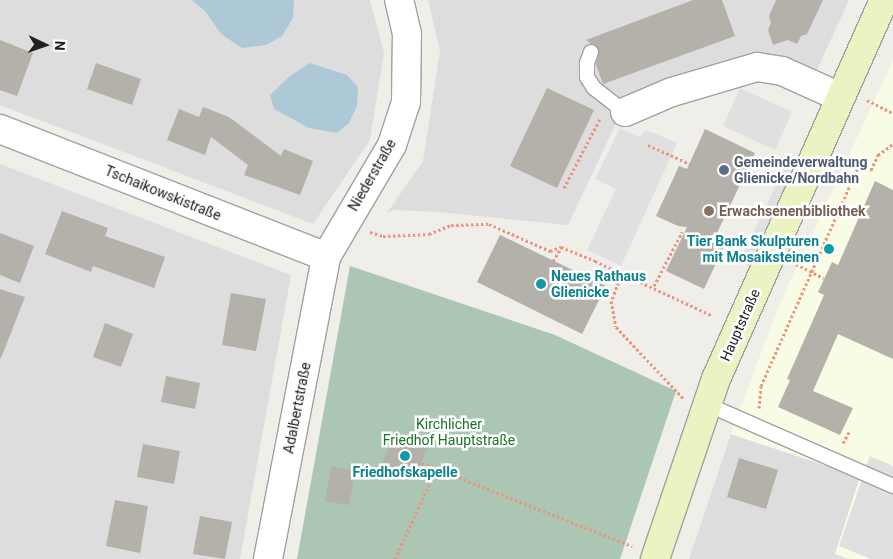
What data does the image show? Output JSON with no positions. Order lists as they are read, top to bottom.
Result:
{
  "streets": {
    "street": [
      "Niederstraße",
      "Tschaikowskistraße",
      "Hauptstraße",
      "Adalbertstraße"
    ]
  },
  "crossings": [
    ["Niederstraße", "Tschaikowskistraße"],
    ["Niederstraße", "Adalbertstraße"],
    ["Tschaikowskistraße", "Adalbertstraße"]
  ],
  "parks": ["Kirchlicher Friedhof Hauptstraße"],
  "places": [
    "Gemeindeverwaltung Glienicke/Nordbahn",
    "Erwachsenenbibliothek",
    "Tier Bank Skulpturen mit Mosaiksteinen",
    "Neues Rathaus Glienicke",
    "Friedhofskapelle"
  ],
  "north": "right"
}
